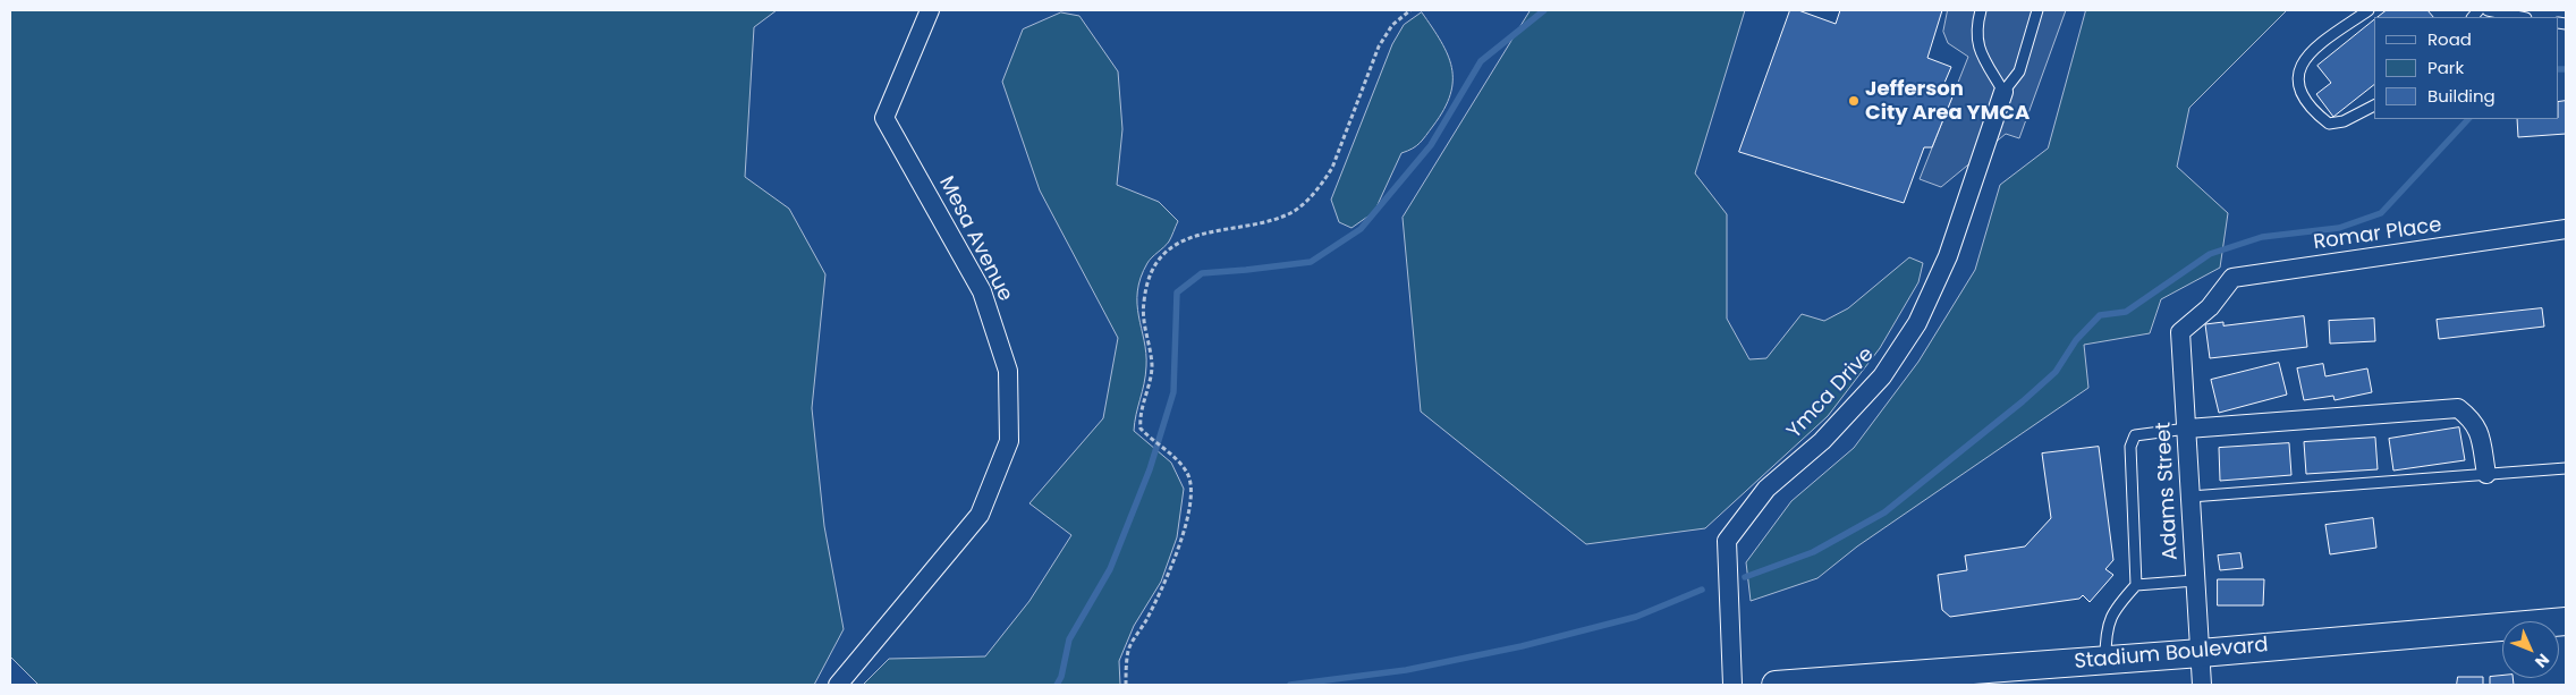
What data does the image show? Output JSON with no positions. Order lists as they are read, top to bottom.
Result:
{
  "streets": {
    "main road": ["Stadium Boulevard"],
    "street": [
      "Romar Place",
      "Mesa Avenue",
      "Ymca Drive",
      "Adams Street"
    ]
  },
  "crossings": [
    ["Romar Place", "Adams Street"],
    ["Adams Street", "Stadium Boulevard"]
  ],
  "places": ["Jefferson City Area YMCA"],
  "legend": ["Road", "Park", "Building"],
  "north": "bottom right"
}
